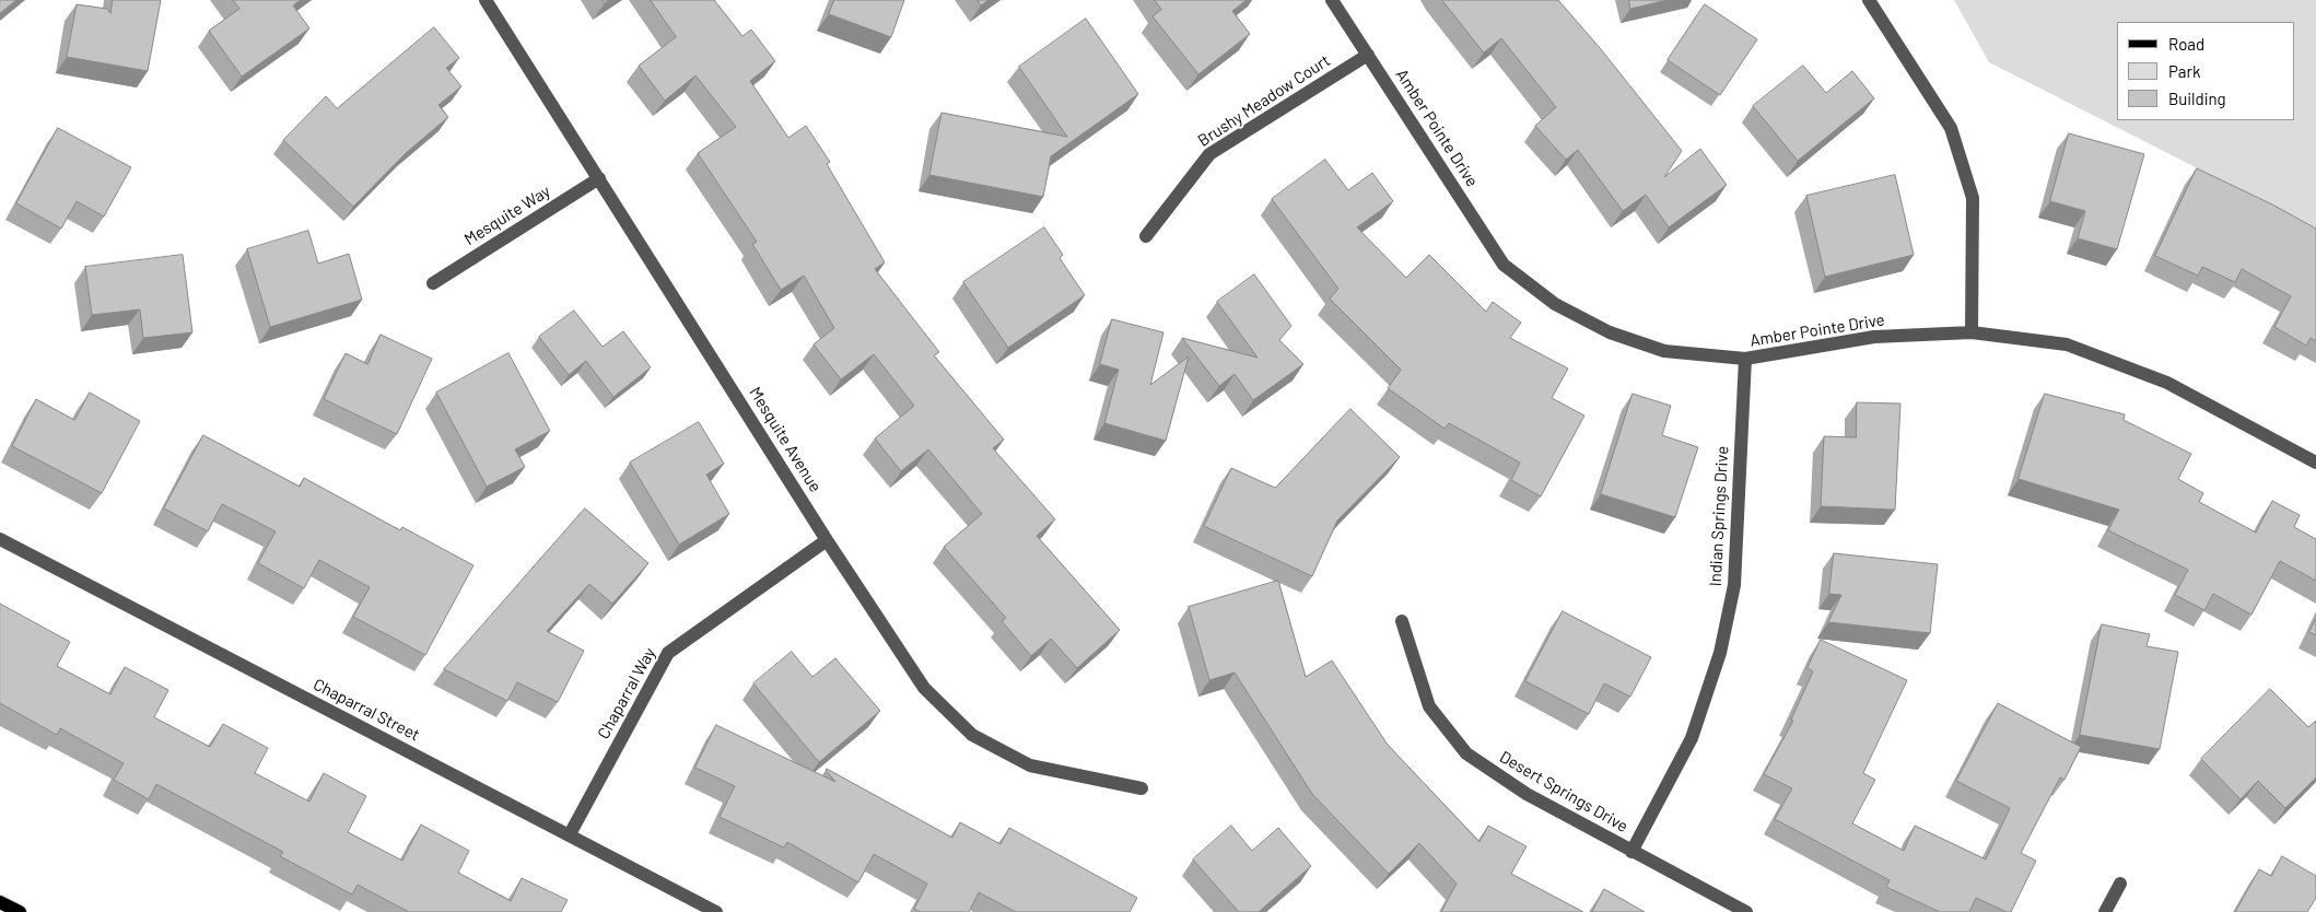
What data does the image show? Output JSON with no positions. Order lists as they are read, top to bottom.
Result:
{
  "streets": {
    "street": [
      "Brushy Meadow Court",
      "Amber Pointe Drive",
      "Mesquite Way",
      "Mesquite Avenue",
      "Indian Springs Drive",
      "Chaparral Way",
      "Chaparral Street",
      "Desert Springs Drive"
    ]
  },
  "crossings": [
    ["Brushy Meadow Court", "Amber Pointe Drive"],
    ["Amber Pointe Drive", "Indian Springs Drive"],
    ["Mesquite Way", "Mesquite Avenue"],
    ["Mesquite Avenue", "Chaparral Way"],
    ["Indian Springs Drive", "Desert Springs Drive"],
    ["Chaparral Way", "Chaparral Street"]
  ],
  "legend": ["Road", "Park", "Building"]
}
